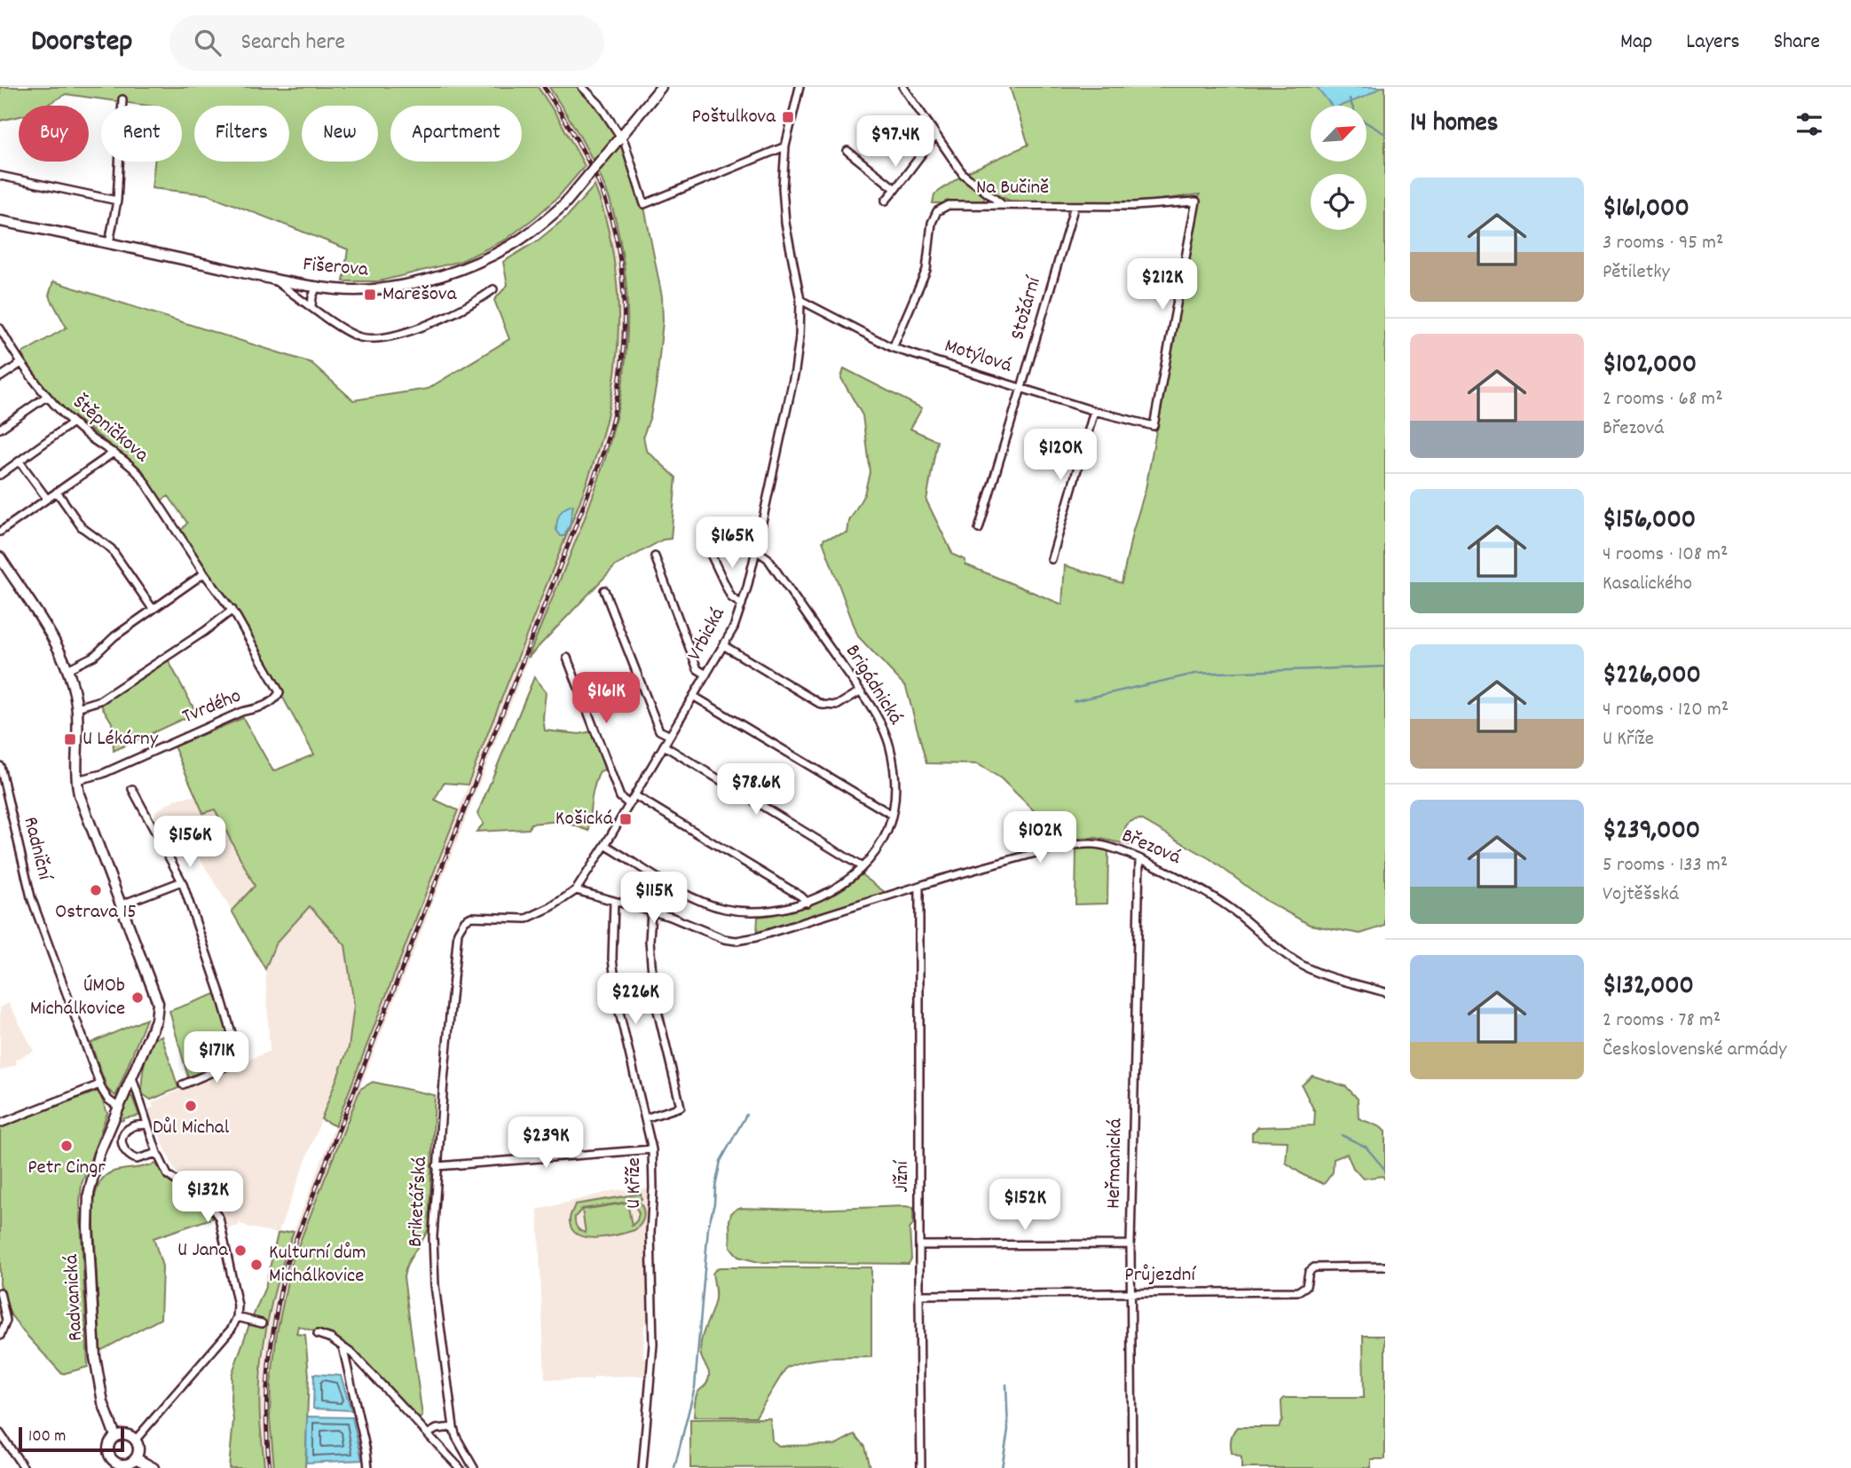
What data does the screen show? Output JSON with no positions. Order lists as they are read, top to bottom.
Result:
{
  "streets": {
    "street": [
      "Na Bučině",
      "Fišerova",
      "Stožární",
      "Motýlová",
      "Štěpničkova",
      "Vrbická",
      "Brigádnická",
      "Tvrdého",
      "Březová",
      "Radniční",
      "Heřmanická",
      "Jižní",
      "U Kříže",
      "Briketářská",
      "Průjezdní",
      "Radvanická"
    ]
  },
  "crossings": [
    ["Na Bučině", "Stožární"],
    ["Na Bučině", "Motýlová"],
    ["Stožární", "Motýlová"],
    ["Motýlová", "Vrbická"],
    ["Štěpničkova", "Tvrdého"],
    ["Vrbická", "Brigádnická"],
    ["Vrbická", "Briketářská"],
    ["Tvrdého", "Radvanická"],
    ["Březová", "Heřmanická"],
    ["Březová", "Jižní"],
    ["Radniční", "Radvanická"],
    ["Heřmanická", "Průjezdní"],
    ["Jižní", "Průjezdní"]
  ],
  "places": {
    "transit": [
      "Poštulkova",
      "Marešova",
      "U Lékárny",
      "Košická"
    ],
    "other": [
      "Ostrava 15",
      "ÚMOb Michálkovice",
      "Důl Michal",
      "Petr Cingr",
      "U Jana",
      "Kulturní dům Michálkovice"
    ]
  },
  "scale_bar": "100 m",
  "north": "top right",
  "page": {
    "header": "Doorstep",
    "search": "Search here",
    "nav": ["Map", "Layers", "Share"],
    "heading": "14 homes",
    "chip": [
      "Buy",
      "Rent",
      "Filters",
      "New",
      "Apartment"
    ],
    "price": [
      "$97.4K",
      "$212K",
      "$120K",
      "$165K",
      "$161K",
      "$78.6K",
      "$102K",
      "$156K",
      "$115K",
      "$226K",
      "$171K",
      "$239K",
      "$132K",
      "$152K"
    ],
    "list": [
      {
        "name": "$161,000",
        "note": "3 rooms · 95 m² · Pětiletky"
      },
      {
        "name": "$102,000",
        "note": "2 rooms · 68 m² · Březová"
      },
      {
        "name": "$156,000",
        "note": "4 rooms · 108 m² · Kasalického"
      },
      {
        "name": "$226,000",
        "note": "4 rooms · 120 m² · U Kříže"
      },
      {
        "name": "$239,000",
        "note": "5 rooms · 133 m² · Vojtěšská"
      },
      {
        "name": "$132,000",
        "note": "2 rooms · 78 m² · Československé armády"
      }
    ],
    "scale": "100 m"
  }
}
